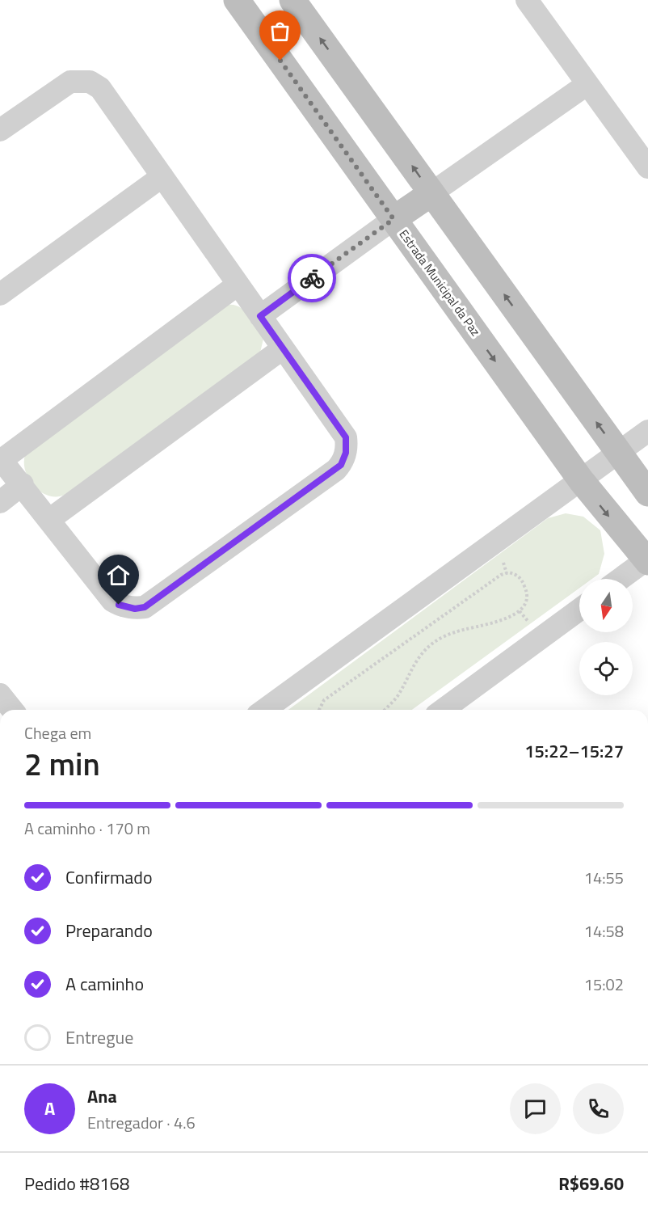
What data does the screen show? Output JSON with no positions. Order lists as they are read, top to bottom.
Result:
{
  "streets": {
    "street": ["Estrada Municipal da Paz"]
  },
  "north": "bottom",
  "page": {
    "heading": ["2 min", "Chega em", "15:22–15:27"],
    "panel": [
      "Ana",
      "Entregador · 4.6",
      "Pedido #8168",
      "R$69.60"
    ],
    "bar": "A caminho · 170 m",
    "list": [
      ["Confirmado", "14:55"],
      ["Preparando", "14:58"],
      ["A caminho", "15:02"],
      "Entregue"
    ],
    "round": "A"
  }
}
